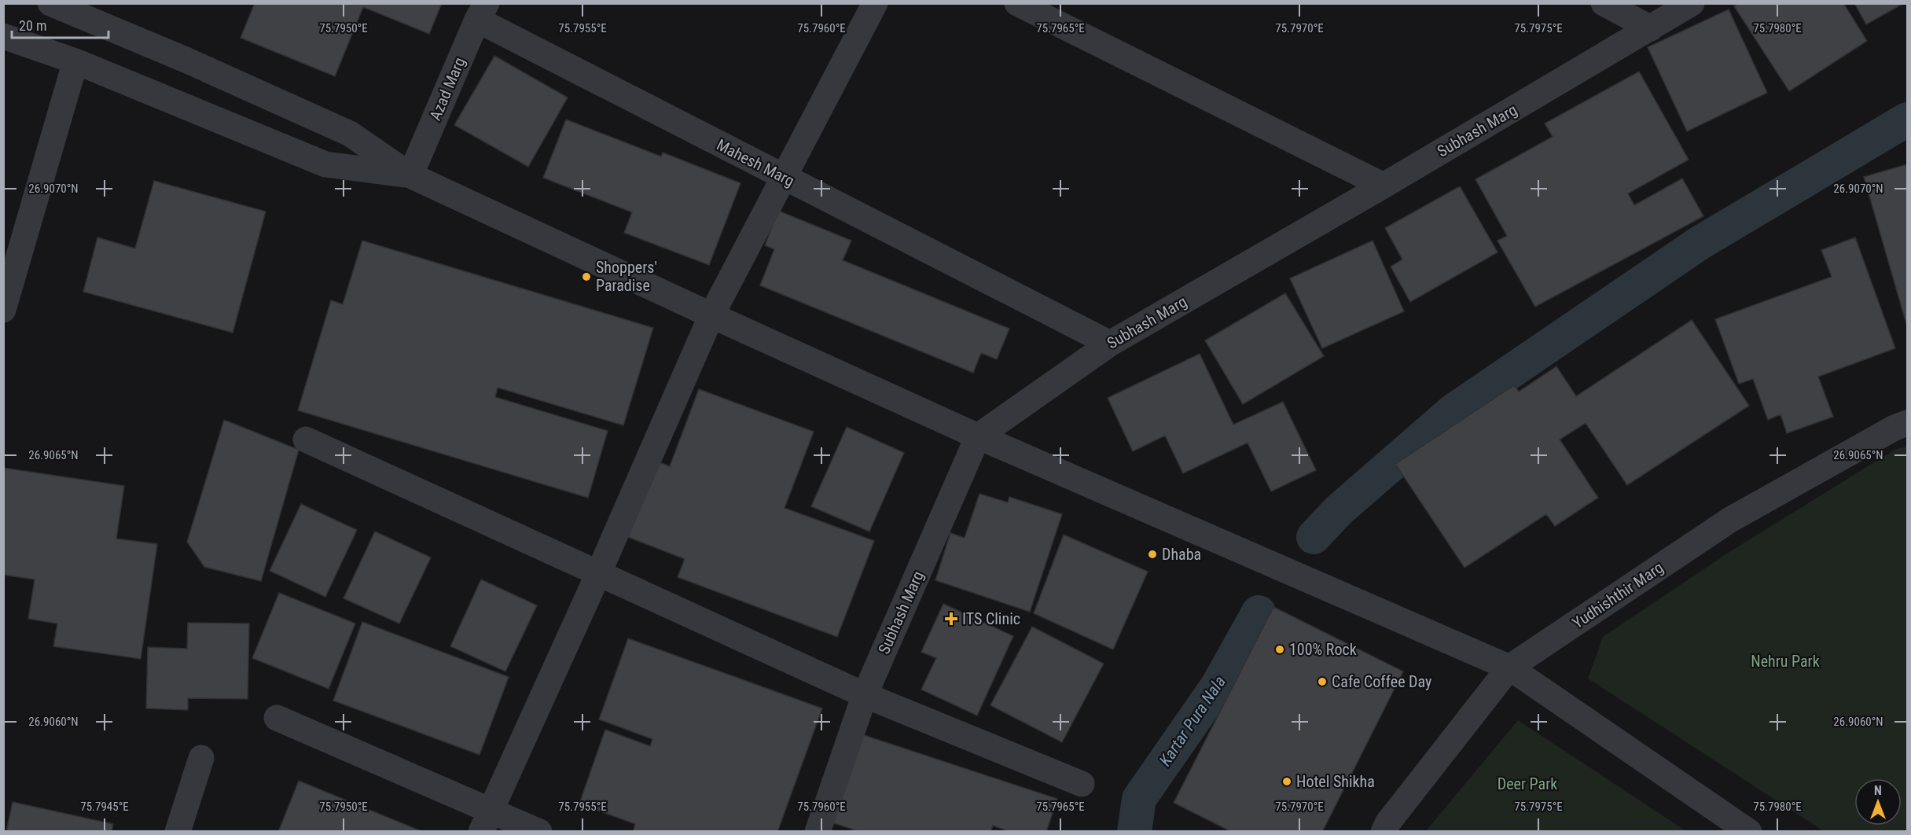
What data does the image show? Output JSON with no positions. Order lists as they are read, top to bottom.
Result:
{
  "streets": {
    "street": [
      "Azad Marg",
      "Subhash Marg",
      "Mahesh Marg",
      "Yudhishthir Marg"
    ]
  },
  "crossings": [
    ["Azad Marg", "Mahesh Marg"],
    ["Subhash Marg", "Mahesh Marg"]
  ],
  "water": ["Kartar Pura Nala"],
  "parks": ["Nehru Park", "Deer Park"],
  "places": {
    "other": [
      "Shoppers' Paradise",
      "Dhaba",
      "100% Rock",
      "Cafe Coffee Day",
      "Hotel Shikha"
    ],
    "health": ["ITS Clinic"]
  },
  "scale_bar": "20 m",
  "north": "top",
  "coordinates": [
    "75.7950°E",
    "75.7955°E",
    "75.7960°E",
    "75.7965°E",
    "75.7970°E",
    "75.7975°E",
    "75.7980°E",
    "26.9070°N",
    "26.9065°N",
    "26.9060°N",
    "75.7945°E"
  ]
}
